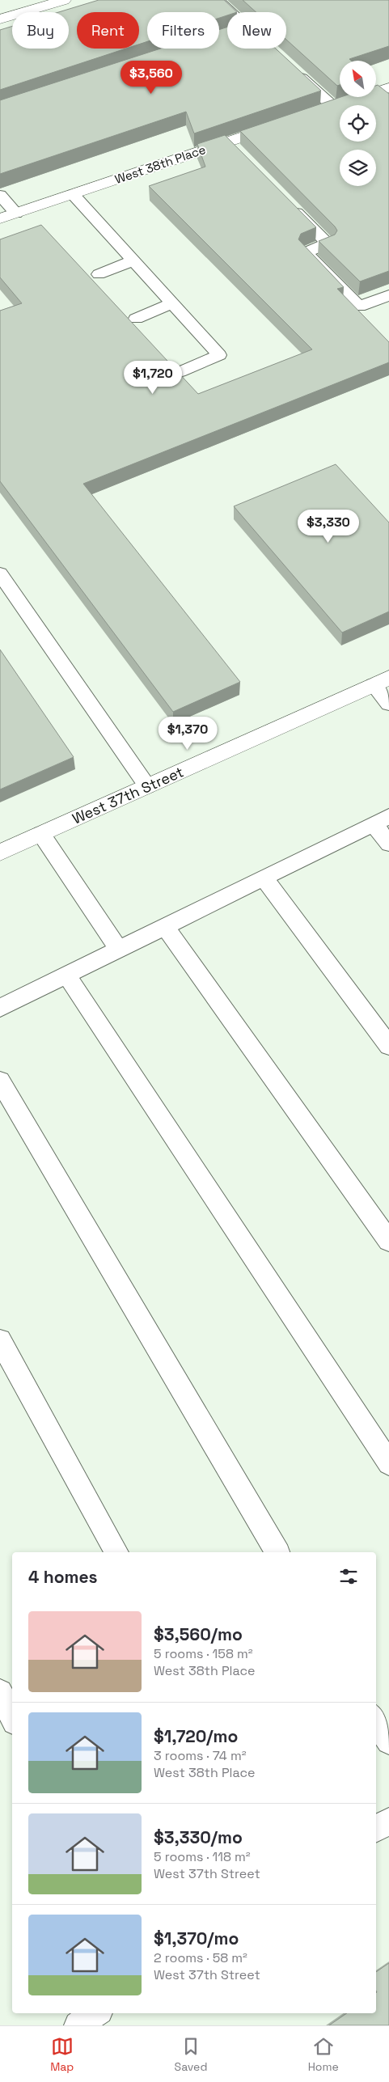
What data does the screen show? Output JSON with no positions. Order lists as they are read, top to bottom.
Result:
{
  "streets": {
    "street": ["West 38th Place", "West 37th Street"]
  },
  "north": "top left",
  "page": {
    "chip": [
      "Buy",
      "Rent",
      "Filters",
      "New"
    ],
    "price": [
      "$3,560",
      "$1,720",
      "$3,330",
      "$1,370"
    ],
    "heading": "4 homes",
    "list": [
      {
        "name": "$3,560/mo",
        "note": "5 rooms · 158 m² · West 38th Place"
      },
      {
        "name": "$1,720/mo",
        "note": "3 rooms · 74 m² · West 38th Place"
      },
      {
        "name": "$3,330/mo",
        "note": "5 rooms · 118 m² · West 37th Street"
      },
      {
        "name": "$1,370/mo",
        "note": "2 rooms · 58 m² · West 37th Street"
      }
    ],
    "tabs": ["Map", "Saved", "Home"]
  }
}
